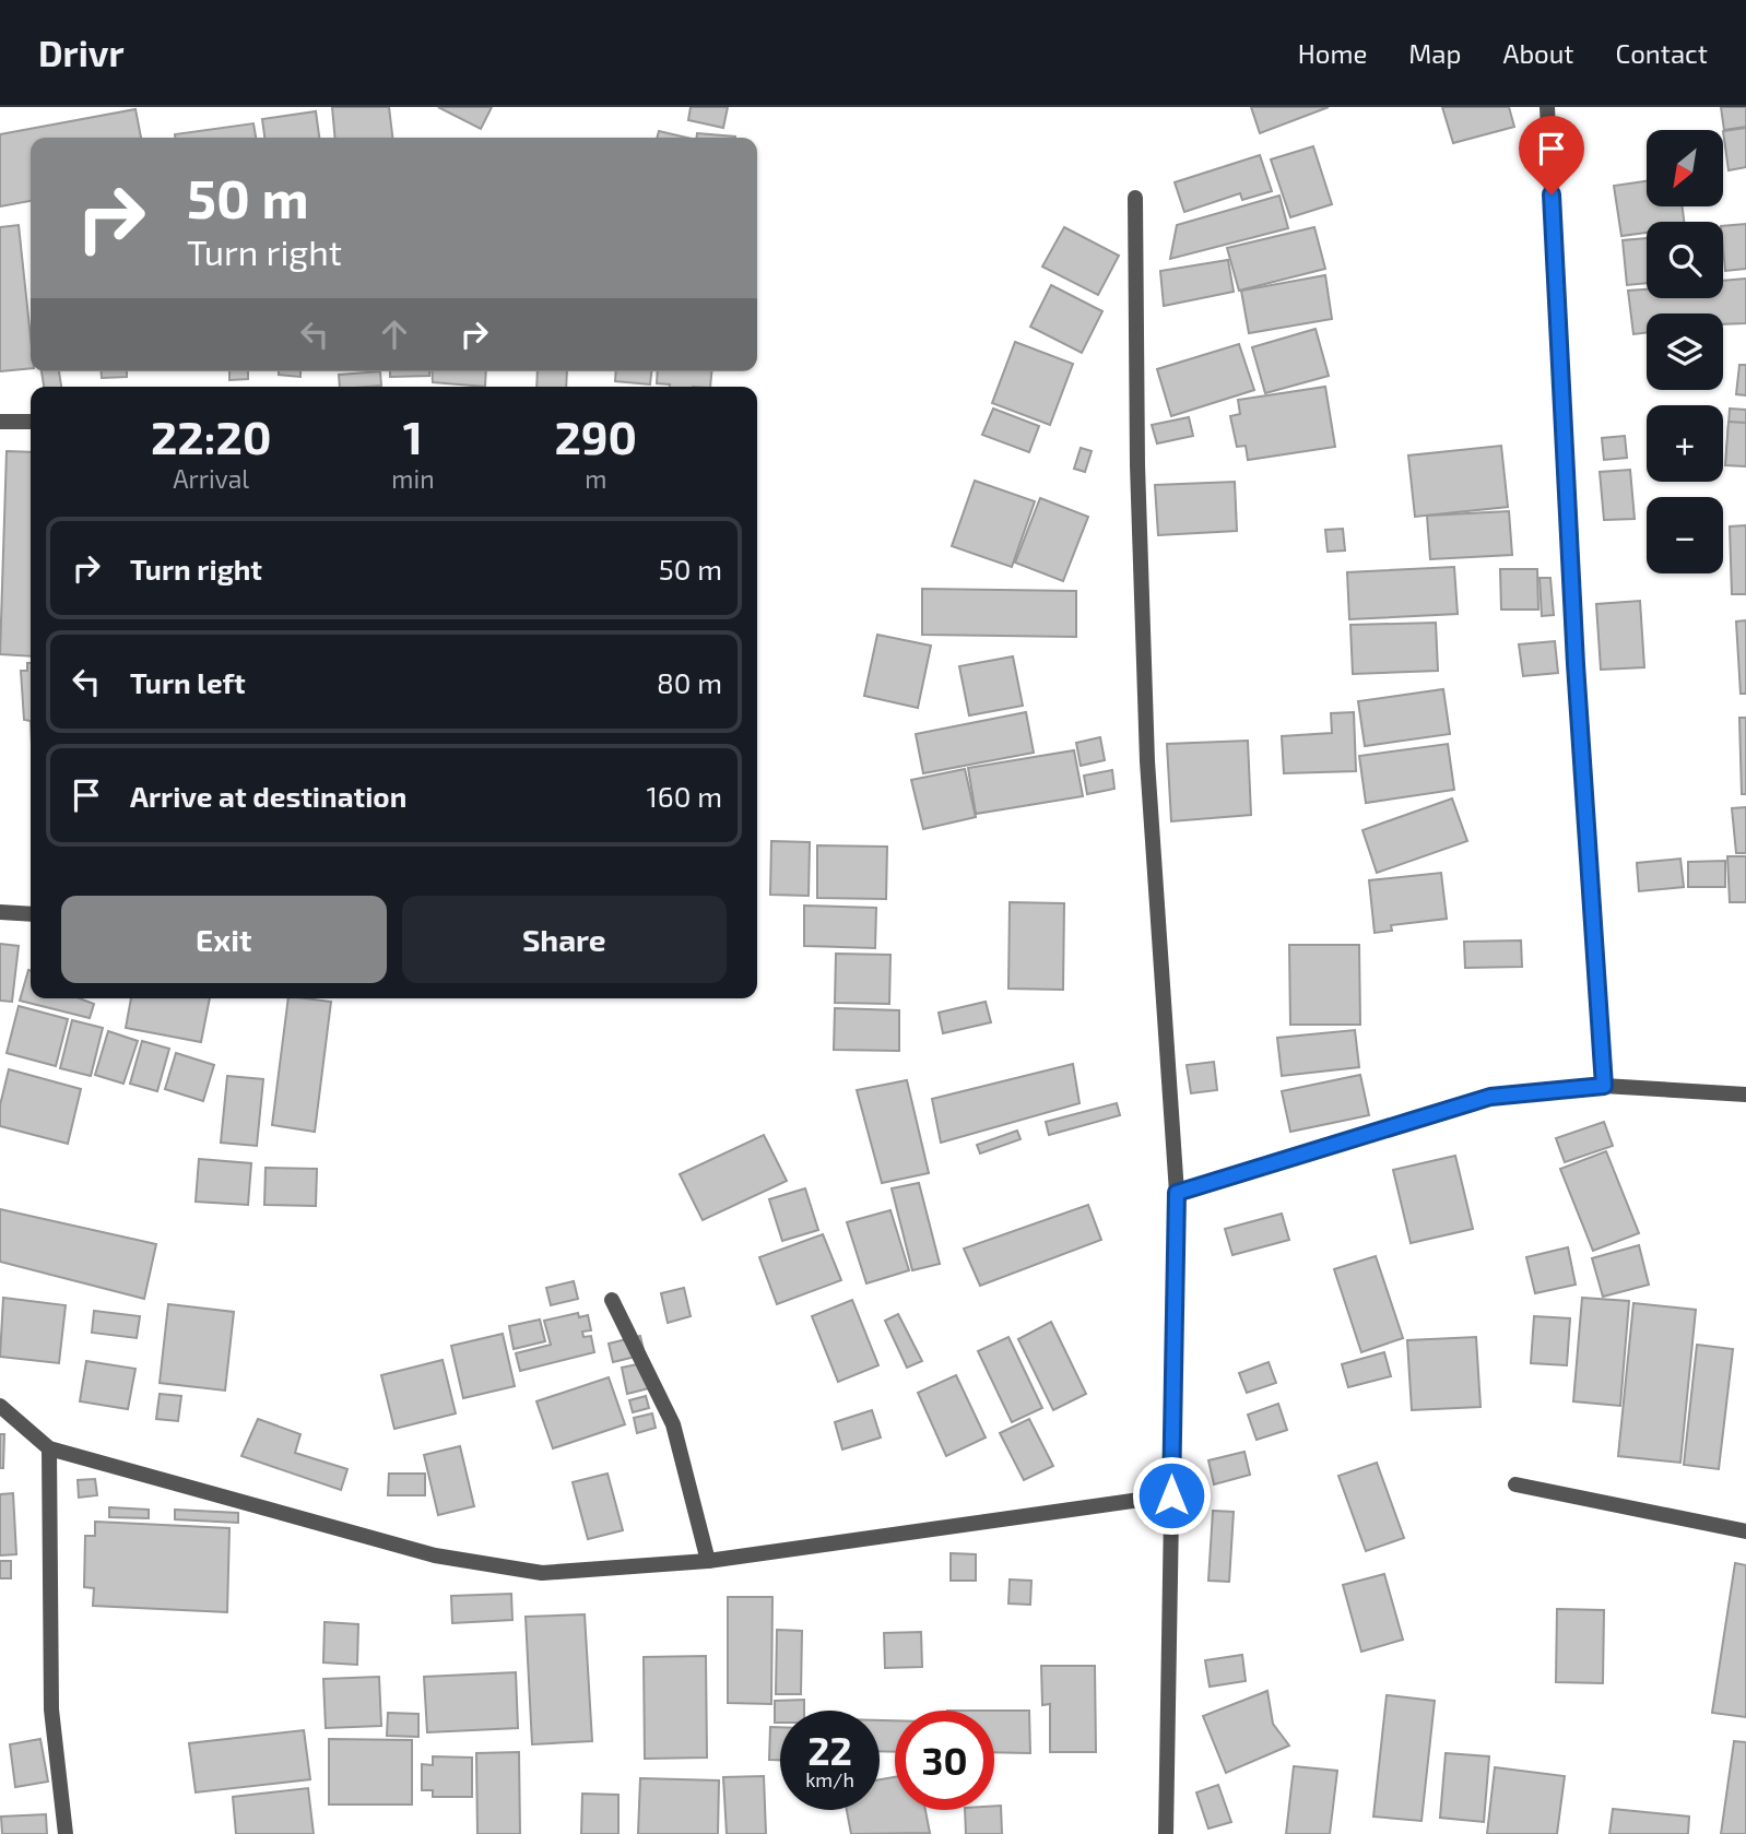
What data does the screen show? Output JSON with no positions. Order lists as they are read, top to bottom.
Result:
{
  "north": "bottom left",
  "page": {
    "header": "Drivr",
    "nav": [
      "Home",
      "Map",
      "About",
      "Contact"
    ],
    "map_buttons": ["+", "−"],
    "turn": ["50 m", "Turn right"],
    "eta": [
      "22:20",
      "Arrival",
      "1",
      "min",
      "290",
      "m"
    ],
    "list": [
      {
        "name": "Turn right",
        "value": "50 m"
      },
      {
        "name": "Turn left",
        "value": "80 m"
      },
      {
        "name": "Arrive at destination",
        "value": "160 m"
      }
    ],
    "buttons": ["Exit", "Share"],
    "speed": "22 km/h",
    "limit": "30"
  }
}
